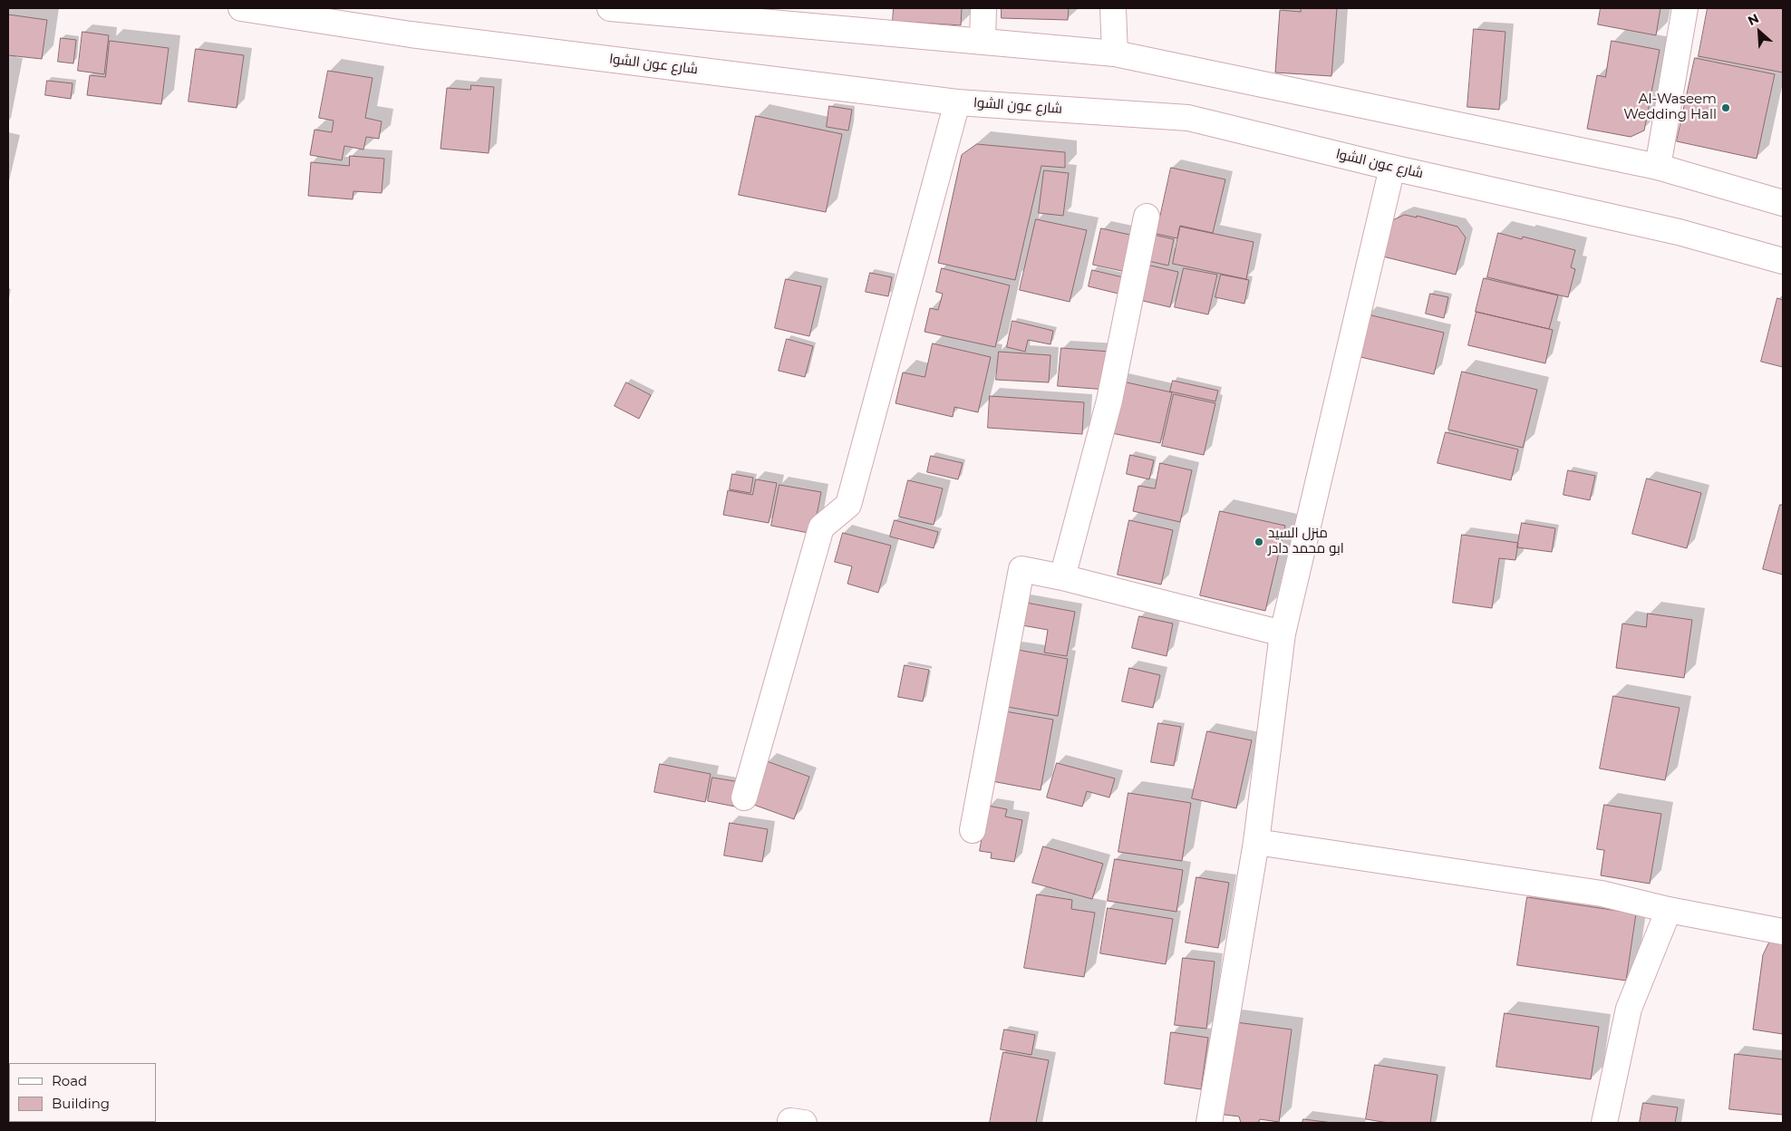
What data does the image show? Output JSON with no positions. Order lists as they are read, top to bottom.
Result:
{
  "streets": {
    "street": ["شارع عون الشوا"]
  },
  "places": ["Al-Waseem Wedding Hall", "منزل السيد ابو محمد دادر"],
  "legend": ["Road", "Building"],
  "north": "top left"
}
